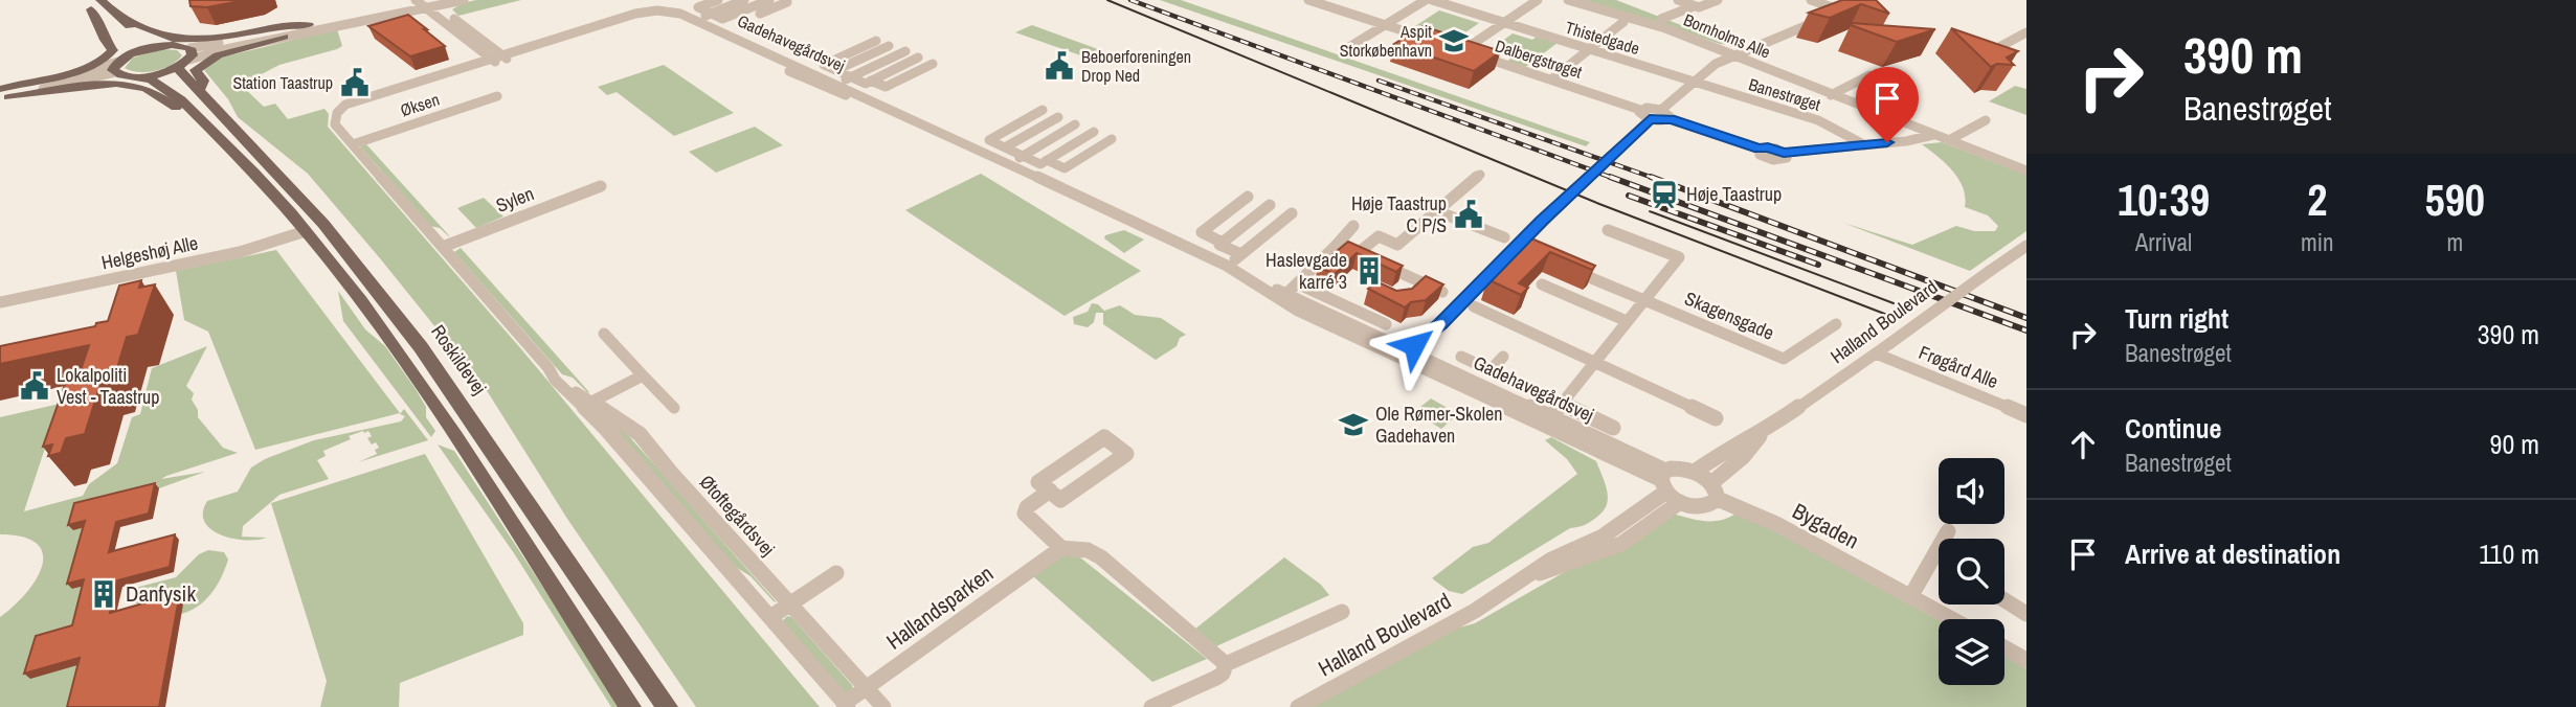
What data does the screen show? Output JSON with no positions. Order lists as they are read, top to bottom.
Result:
{
  "streets": {
    "main road": ["Roskildevej"],
    "street": [
      "Bornholms Alle",
      "Thistedgade",
      "Gadehavegårdsvej",
      "Dalbergstrøget",
      "Banestrøget",
      "Øksen",
      "Sylen",
      "Helgeshøj Alle",
      "Skagensgade",
      "Halland Boulevard",
      "Frøgård Alle",
      "Øtoftegårdsvej",
      "Bygaden",
      "Hallandsparken"
    ]
  },
  "crossings": [
    ["Thistedgade", "Banestrøget"],
    ["Gadehavegårdsvej", "Skagensgade"],
    ["Gadehavegårdsvej", "Halland Boulevard"],
    ["Gadehavegårdsvej", "Øtoftegårdsvej"],
    ["Øksen", "Øtoftegårdsvej"],
    ["Sylen", "Øtoftegårdsvej"],
    ["Halland Boulevard", "Frøgård Alle"],
    ["Øtoftegårdsvej", "Hallandsparken"]
  ],
  "places": {
    "school or university": ["Aspit Storkøbenhavn", "Ole Rømer-Skolen Gadehaven"],
    "public building": [
      "Beboerforeningen Drop Ned",
      "Station Taastrup",
      "Høje Taastrup C P/S",
      "Lokalpoliti Vest - Taastrup"
    ],
    "station": ["Høje Taastrup"],
    "building": ["Haslevgade karré 3", "Danfysik"]
  },
  "page": {
    "turn": ["390 m", "Banestrøget"],
    "eta": [
      "10:39",
      "Arrival",
      "2",
      "min",
      "590",
      "m"
    ],
    "list": [
      {
        "name": "Turn right",
        "note": "Banestrøget",
        "value": "390 m"
      },
      {
        "name": "Continue",
        "note": "Banestrøget",
        "value": "90 m"
      },
      {
        "name": "Arrive at destination",
        "value": "110 m"
      }
    ]
  }
}
